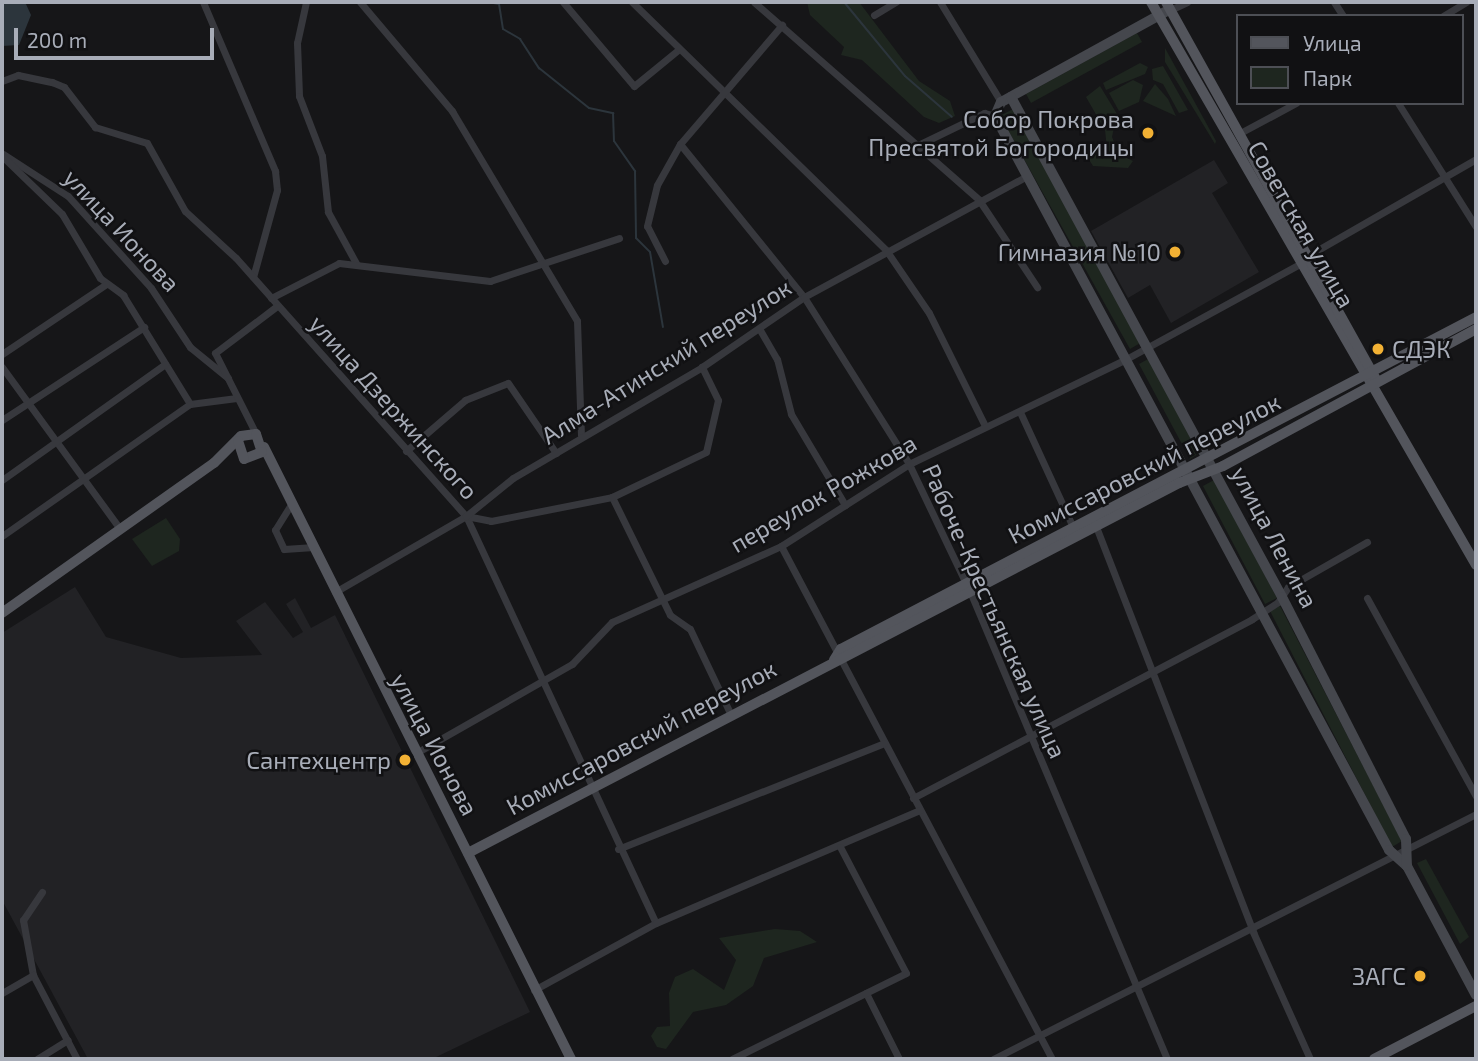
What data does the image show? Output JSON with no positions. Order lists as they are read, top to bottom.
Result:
{
  "streets": {
    "main road": [
      "Советская улица",
      "улица Ионова",
      "Комиссаровский переулок",
      "улица Ленина"
    ],
    "street": [
      "Алма-Атинский переулок",
      "улица Дзержинского",
      "переулок Рожкова",
      "Рабоче-Крестьянская улица"
    ]
  },
  "crossings": [
    ["Советская улица", "Комиссаровский переулок"],
    ["Советская улица", "переулок Рожкова"],
    ["улица Ионова", "Алма-Атинский переулок"],
    ["улица Ионова", "улица Дзержинского"],
    ["улица Ионова", "Комиссаровский переулок"],
    ["улица Ионова", "переулок Рожкова"],
    ["Алма-Атинский переулок", "улица Дзержинского"],
    ["Алма-Атинский переулок", "улица Ленина"],
    ["Алма-Атинский переулок", "Рабоче-Крестьянская улица"],
    ["улица Дзержинского", "Комиссаровский переулок"],
    ["улица Дзержинского", "переулок Рожкова"],
    ["Комиссаровский переулок", "улица Ленина"],
    ["Комиссаровский переулок", "Рабоче-Крестьянская улица"],
    ["переулок Рожкова", "улица Ленина"],
    ["переулок Рожкова", "Рабоче-Крестьянская улица"]
  ],
  "places": [
    "Собор Покрова Пресвятой Богородицы",
    "Гимназия №10",
    "СДЭК",
    "Сантехцентр",
    "ЗАГС"
  ],
  "legend": ["Улица", "Парк"],
  "scale_bar": "200 m"
}
